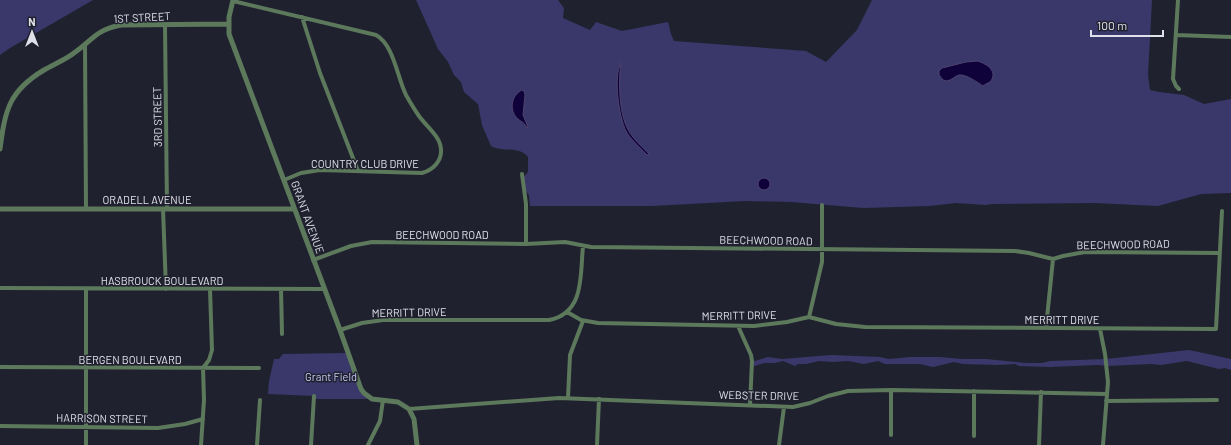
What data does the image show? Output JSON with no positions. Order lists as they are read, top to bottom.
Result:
{
  "streets": {
    "street": [
      "1ST STREET",
      "3RD STREET",
      "COUNTRY CLUB DRIVE",
      "ORADELL AVENUE",
      "GRANT AVENUE",
      "BEECHWOOD ROAD",
      "HASBROUCK BOULEVARD",
      "MERRITT DRIVE",
      "BERGEN BOULEVARD",
      "WEBSTER DRIVE",
      "HARRISON STREET"
    ]
  },
  "crossings": [
    ["1ST STREET", "3RD STREET"],
    ["1ST STREET", "GRANT AVENUE"],
    ["3RD STREET", "ORADELL AVENUE"],
    ["3RD STREET", "HASBROUCK BOULEVARD"],
    ["COUNTRY CLUB DRIVE", "GRANT AVENUE"],
    ["ORADELL AVENUE", "GRANT AVENUE"],
    ["GRANT AVENUE", "BEECHWOOD ROAD"],
    ["GRANT AVENUE", "HASBROUCK BOULEVARD"],
    ["GRANT AVENUE", "MERRITT DRIVE"],
    ["GRANT AVENUE", "WEBSTER DRIVE"],
    ["BEECHWOOD ROAD", "MERRITT DRIVE"]
  ],
  "parks": ["Grant Field"],
  "scale_bar": "100 m",
  "north": "top"
}
